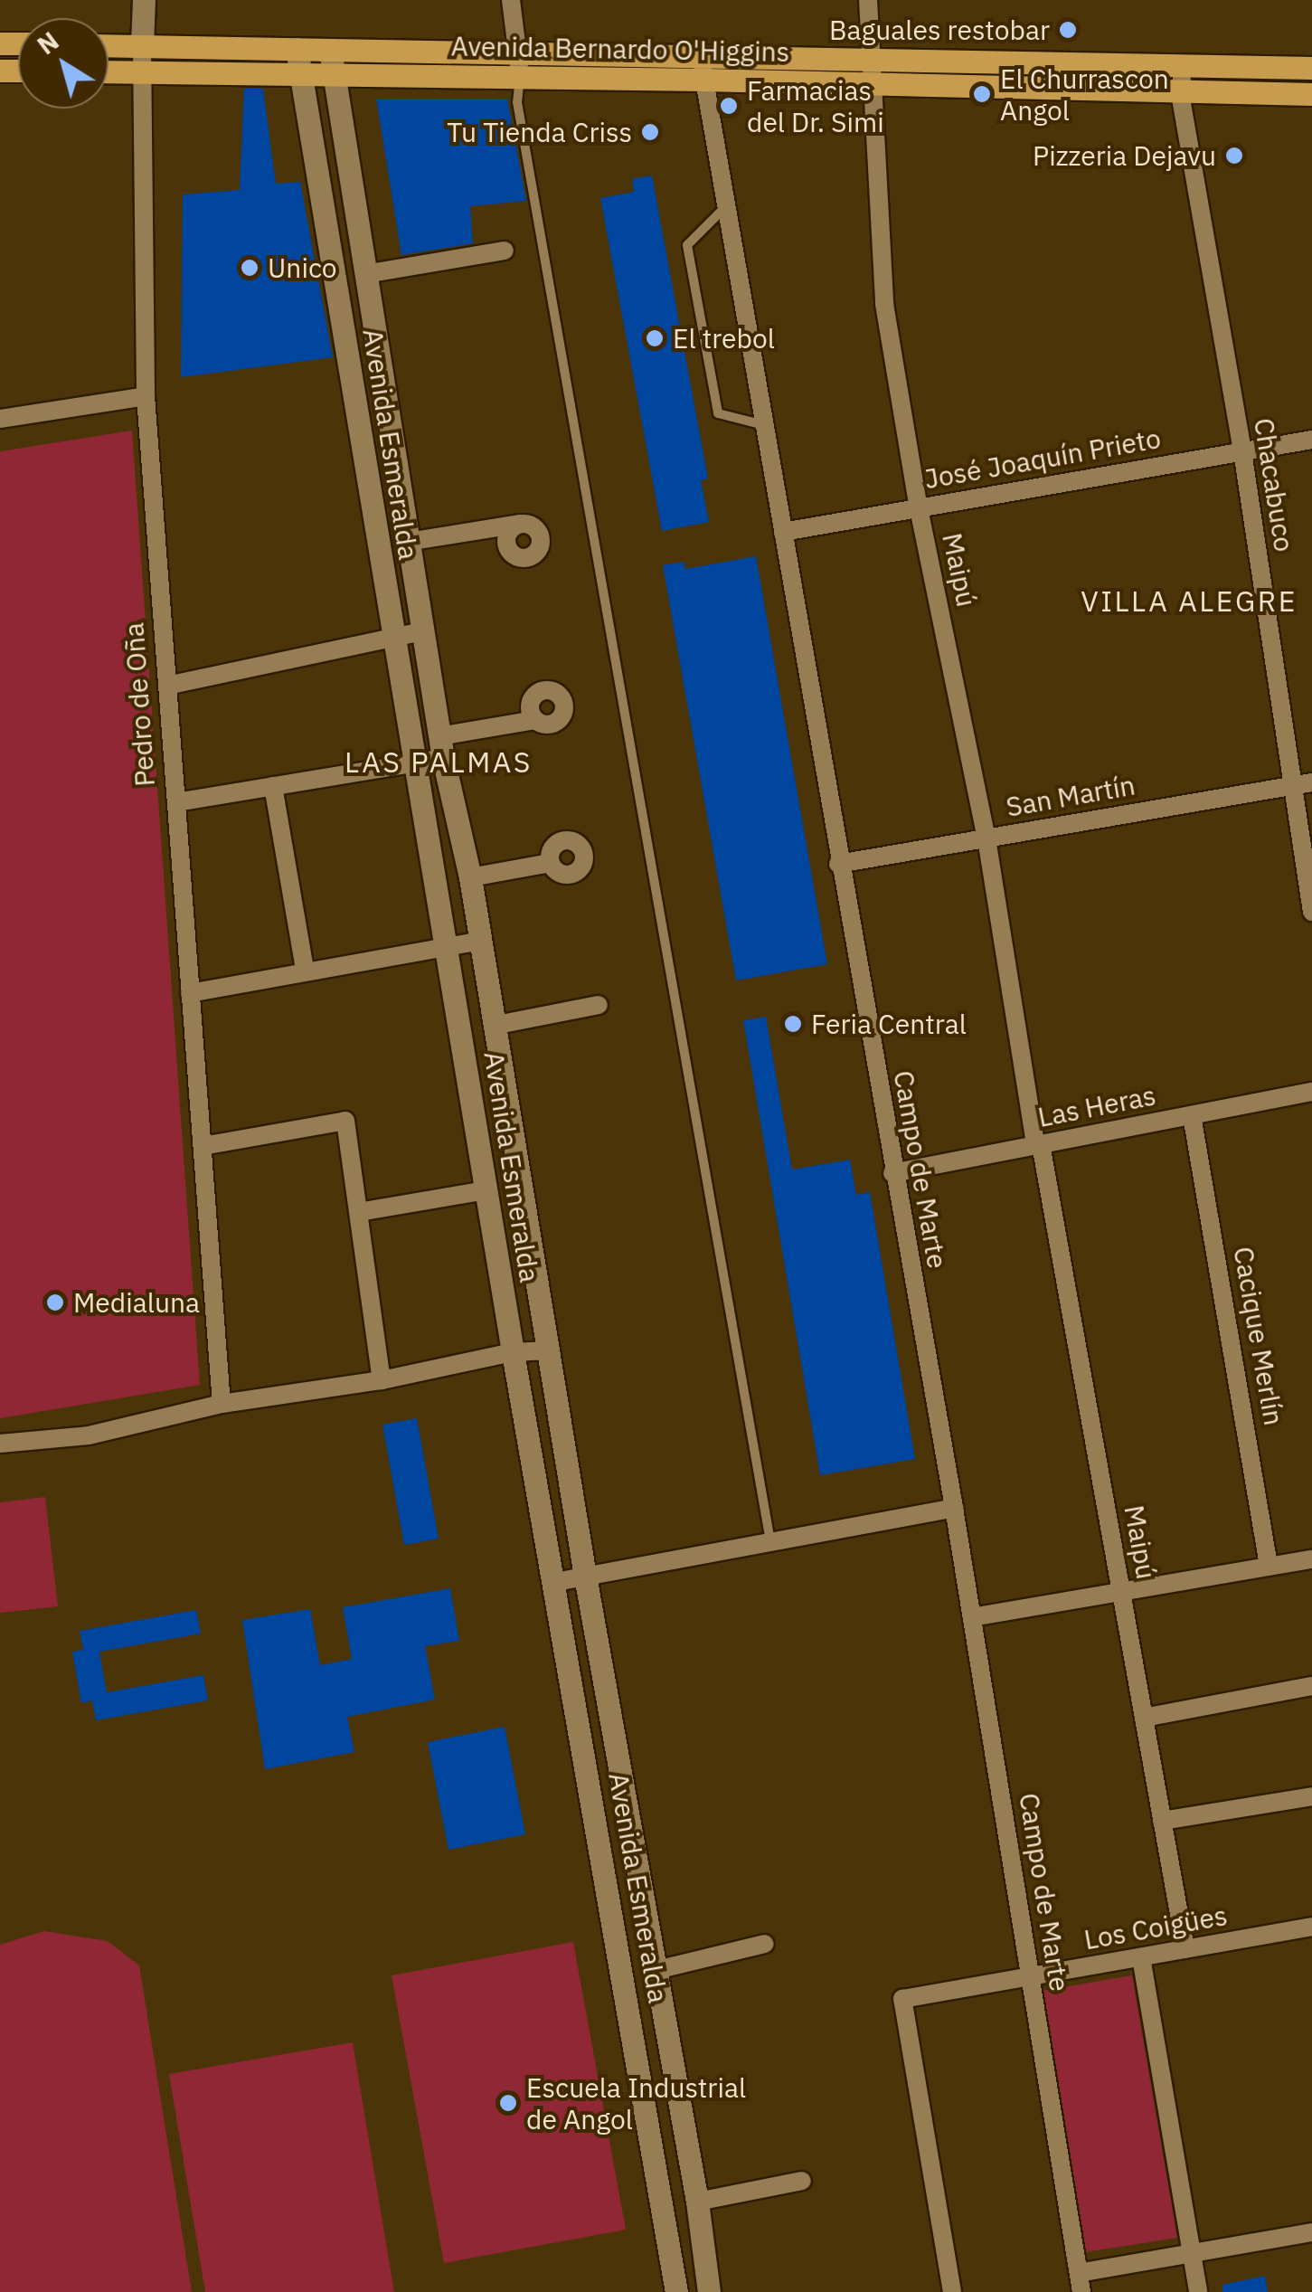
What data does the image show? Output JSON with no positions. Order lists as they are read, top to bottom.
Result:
{
  "streets": {
    "main road": ["Avenida Bernardo O'Higgins"],
    "street": [
      "Avenida Esmeralda",
      "José Joaquín Prieto",
      "Chacabuco",
      "Maipú",
      "Pedro de Oña",
      "San Martín",
      "Las Heras",
      "Campo de Marte",
      "Cacique Merlín",
      "Los Coigües"
    ]
  },
  "crossings": [
    ["Avenida Bernardo O'Higgins", "Avenida Esmeralda"],
    ["Avenida Bernardo O'Higgins", "Chacabuco"],
    ["Avenida Bernardo O'Higgins", "Maipú"],
    ["Avenida Bernardo O'Higgins", "Pedro de Oña"],
    ["Avenida Bernardo O'Higgins", "Campo de Marte"],
    ["José Joaquín Prieto", "Chacabuco"],
    ["José Joaquín Prieto", "Maipú"],
    ["José Joaquín Prieto", "Campo de Marte"],
    ["Chacabuco", "San Martín"],
    ["Maipú", "San Martín"],
    ["Maipú", "Las Heras"],
    ["Maipú", "Los Coigües"],
    ["San Martín", "Campo de Marte"],
    ["Las Heras", "Campo de Marte"],
    ["Las Heras", "Cacique Merlín"],
    ["Campo de Marte", "Los Coigües"]
  ],
  "districts": ["VILLA ALEGRE", "LAS PALMAS"],
  "places": [
    "Baguales restobar",
    "El Churrascon Angol",
    "Farmacias del Dr. Simi",
    "Tu Tienda Criss",
    "Pizzeria Dejavu",
    "Unico",
    "El trebol",
    "Feria Central",
    "Medialuna",
    "Escuela Industrial de Angol"
  ],
  "north": "top left"
}
